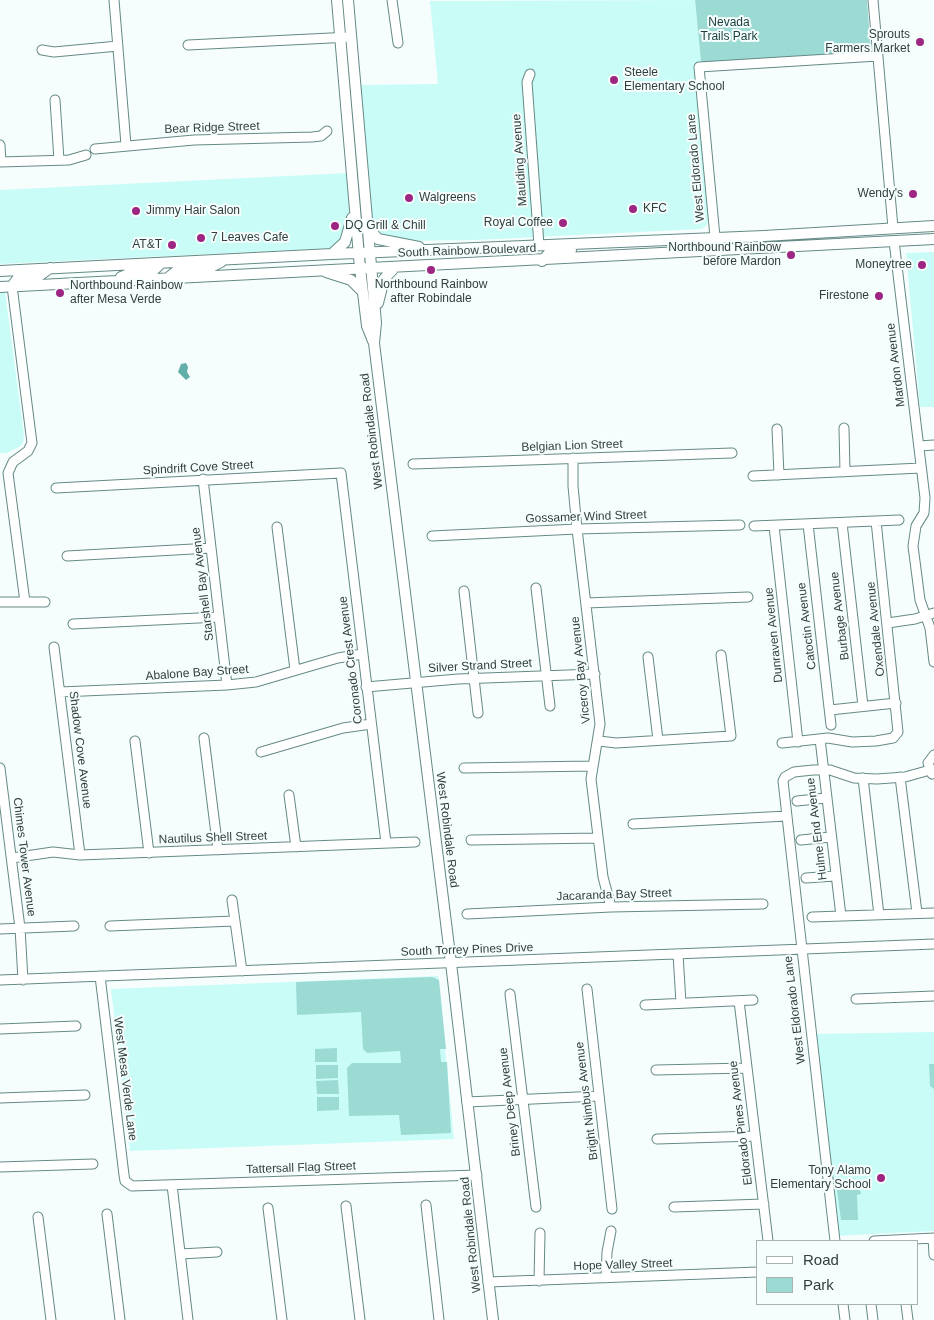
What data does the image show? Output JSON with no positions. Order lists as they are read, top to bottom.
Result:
{
  "streets": {
    "main road": ["South Rainbow Boulevard", "West Robindale Road"],
    "street": [
      "Bear Ridge Street",
      "Maulding Avenue",
      "West Eldorado Lane",
      "Mardon Avenue",
      "Belgian Lion Street",
      "Spindrift Cove Street",
      "Gossamer Wind Street",
      "Starshell Bay Avenue",
      "Burbage Avenue",
      "Catoctin Avenue",
      "Oxendale Avenue",
      "Dunraven Avenue",
      "Coronado Crest Avenue",
      "Silver Strand Street",
      "Viceroy Bay Avenue",
      "Abalone Bay Street",
      "Shadow Cove Avenue",
      "Hulme End Avenue",
      "Nautilus Shell Street",
      "Chimes Tower Avenue",
      "Jacaranda Bay Street",
      "South Torrey Pines Drive",
      "West Mesa Verde Lane",
      "Bright Nimbus Avenue",
      "Briney Deep Avenue",
      "Eldorado Pines Avenue",
      "Tattersall Flag Street",
      "Hope Valley Street"
    ]
  },
  "crossings": [
    ["Maulding Avenue", "South Rainbow Boulevard"],
    ["West Eldorado Lane", "South Rainbow Boulevard"],
    ["West Eldorado Lane", "Hulme End Avenue"],
    ["West Eldorado Lane", "South Torrey Pines Drive"],
    ["South Rainbow Boulevard", "Mardon Avenue"],
    ["South Rainbow Boulevard", "West Robindale Road"],
    ["West Robindale Road", "Silver Strand Street"],
    ["West Robindale Road", "South Torrey Pines Drive"],
    ["West Robindale Road", "Tattersall Flag Street"],
    ["West Robindale Road", "Hope Valley Street"],
    ["Belgian Lion Street", "Viceroy Bay Avenue"],
    ["Spindrift Cove Street", "Starshell Bay Avenue"],
    ["Spindrift Cove Street", "Coronado Crest Avenue"],
    ["Gossamer Wind Street", "Viceroy Bay Avenue"],
    ["Starshell Bay Avenue", "Abalone Bay Street"],
    ["Oxendale Avenue", "Hulme End Avenue"],
    ["Coronado Crest Avenue", "Silver Strand Street"],
    ["Coronado Crest Avenue", "Abalone Bay Street"],
    ["Coronado Crest Avenue", "Nautilus Shell Street"],
    ["Silver Strand Street", "Viceroy Bay Avenue"],
    ["Viceroy Bay Avenue", "Jacaranda Bay Street"],
    ["Abalone Bay Street", "Shadow Cove Avenue"],
    ["Shadow Cove Avenue", "Nautilus Shell Street"],
    ["Nautilus Shell Street", "Chimes Tower Avenue"],
    ["Chimes Tower Avenue", "South Torrey Pines Drive"],
    ["South Torrey Pines Drive", "West Mesa Verde Lane"],
    ["West Mesa Verde Lane", "Tattersall Flag Street"]
  ],
  "parks": ["Nevada Trails Park"],
  "places": [
    "Sprouts Farmers Market",
    "Steele Elementary School",
    "Wendy's",
    "Walgreens",
    "KFC",
    "Jimmy Hair Salon",
    "Royal Coffee",
    "DQ Grill & Chill",
    "7 Leaves Cafe",
    "AT&T",
    "Northbound Rainbow before Mardon",
    "Moneytree",
    "Northbound Rainbow after Robindale",
    "Northbound Rainbow after Mesa Verde",
    "Firestone",
    "Tony Alamo Elementary School"
  ],
  "legend": ["Road", "Park"]
}
